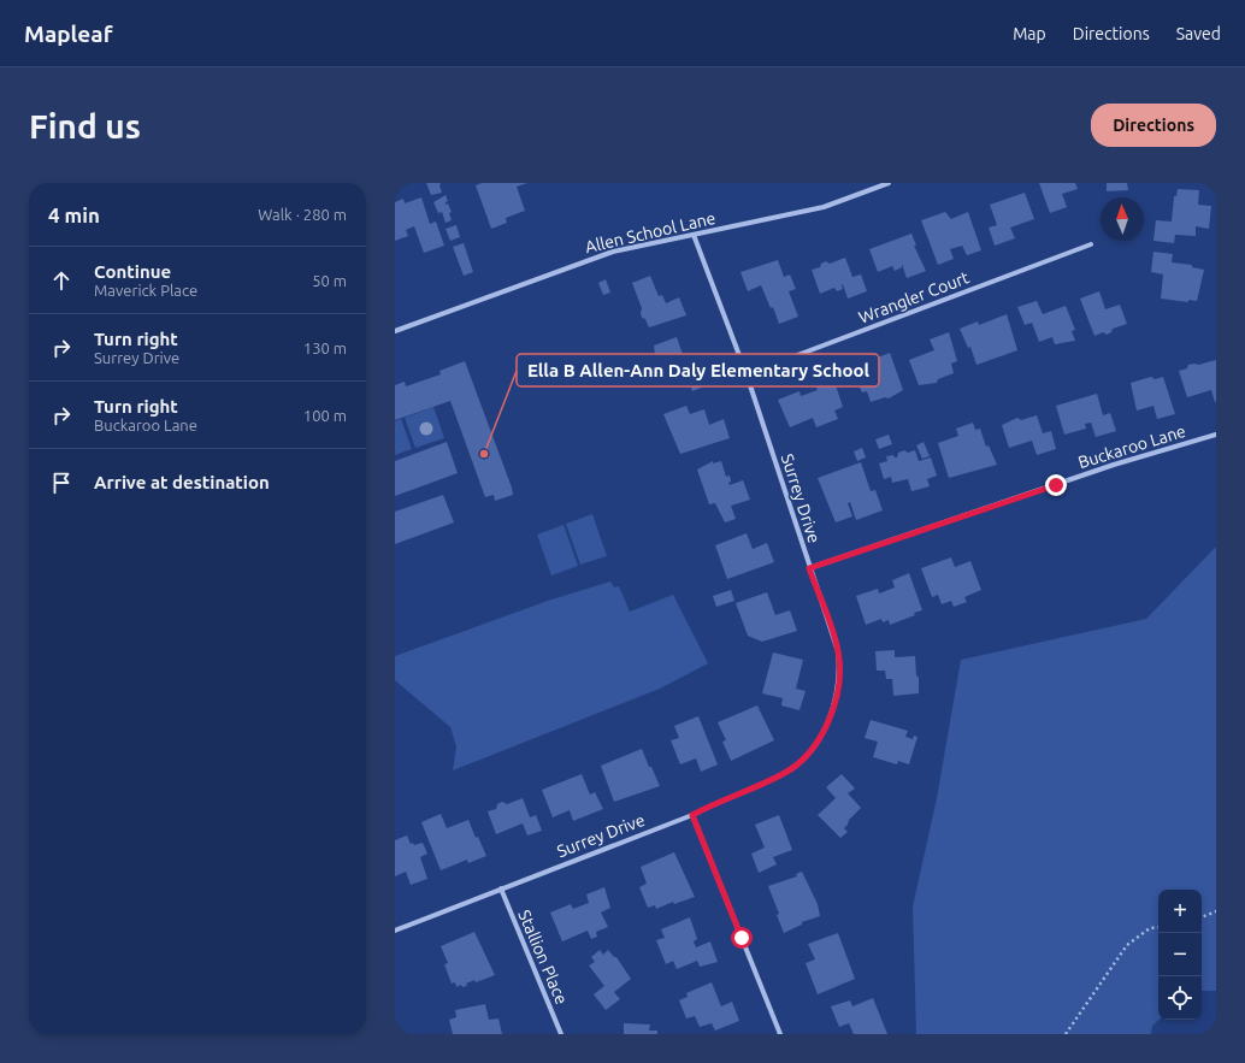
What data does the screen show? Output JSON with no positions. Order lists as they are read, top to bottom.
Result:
{
  "streets": {
    "street": [
      "Allen School Lane",
      "Wrangler Court",
      "Buckaroo Lane",
      "Surrey Drive",
      "Stallion Place"
    ]
  },
  "crossings": [
    ["Allen School Lane", "Surrey Drive"],
    ["Wrangler Court", "Surrey Drive"],
    ["Buckaroo Lane", "Surrey Drive"],
    ["Surrey Drive", "Stallion Place"]
  ],
  "places": ["Ella B Allen-Ann Daly Elementary School"],
  "north": "top",
  "page": {
    "header": "Mapleaf",
    "nav": ["Map", "Directions", "Saved"],
    "buttons": "Directions",
    "title": "Find us",
    "heading": ["4 min", "Walk · 280 m"],
    "list": [
      ["Continue", "Maverick Place", "50 m"],
      ["Turn right", "Surrey Drive", "130 m"],
      ["Turn right", "Buckaroo Lane", "100 m"],
      "Arrive at destination"
    ],
    "map_buttons": ["+", "−"]
  }
}
